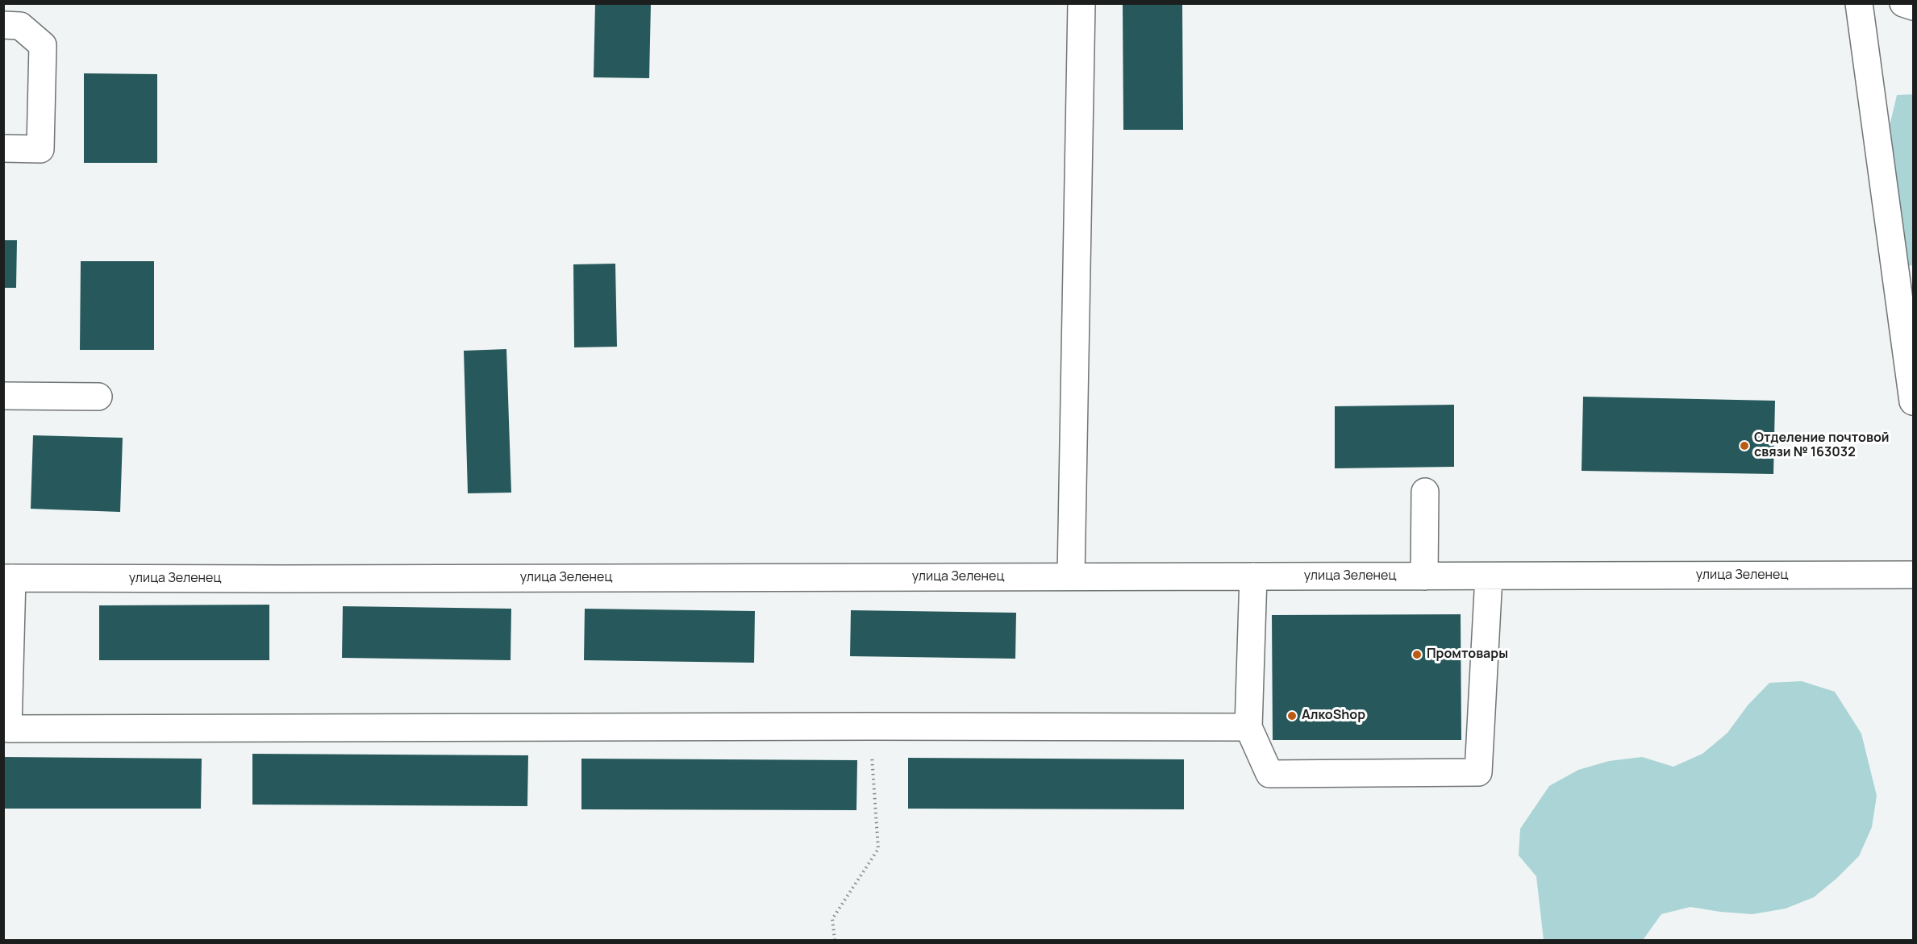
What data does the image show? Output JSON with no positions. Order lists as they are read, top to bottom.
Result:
{
  "streets": {
    "street": ["улица Зеленец"]
  },
  "places": ["Отделение почтовой связи № 163032", "Промтовары", "АлкоShop"]
}
